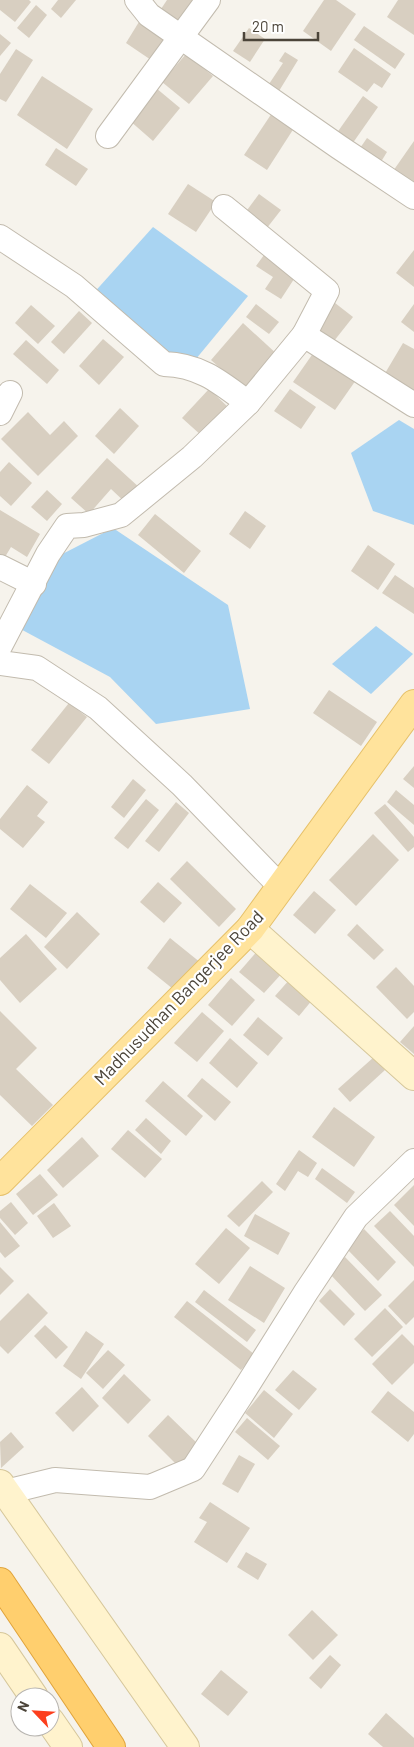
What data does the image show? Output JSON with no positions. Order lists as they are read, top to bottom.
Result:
{
  "streets": {
    "main road": ["Madhusudhan Bangerjee Road"]
  },
  "scale_bar": "20 m",
  "north": "top left"
}
